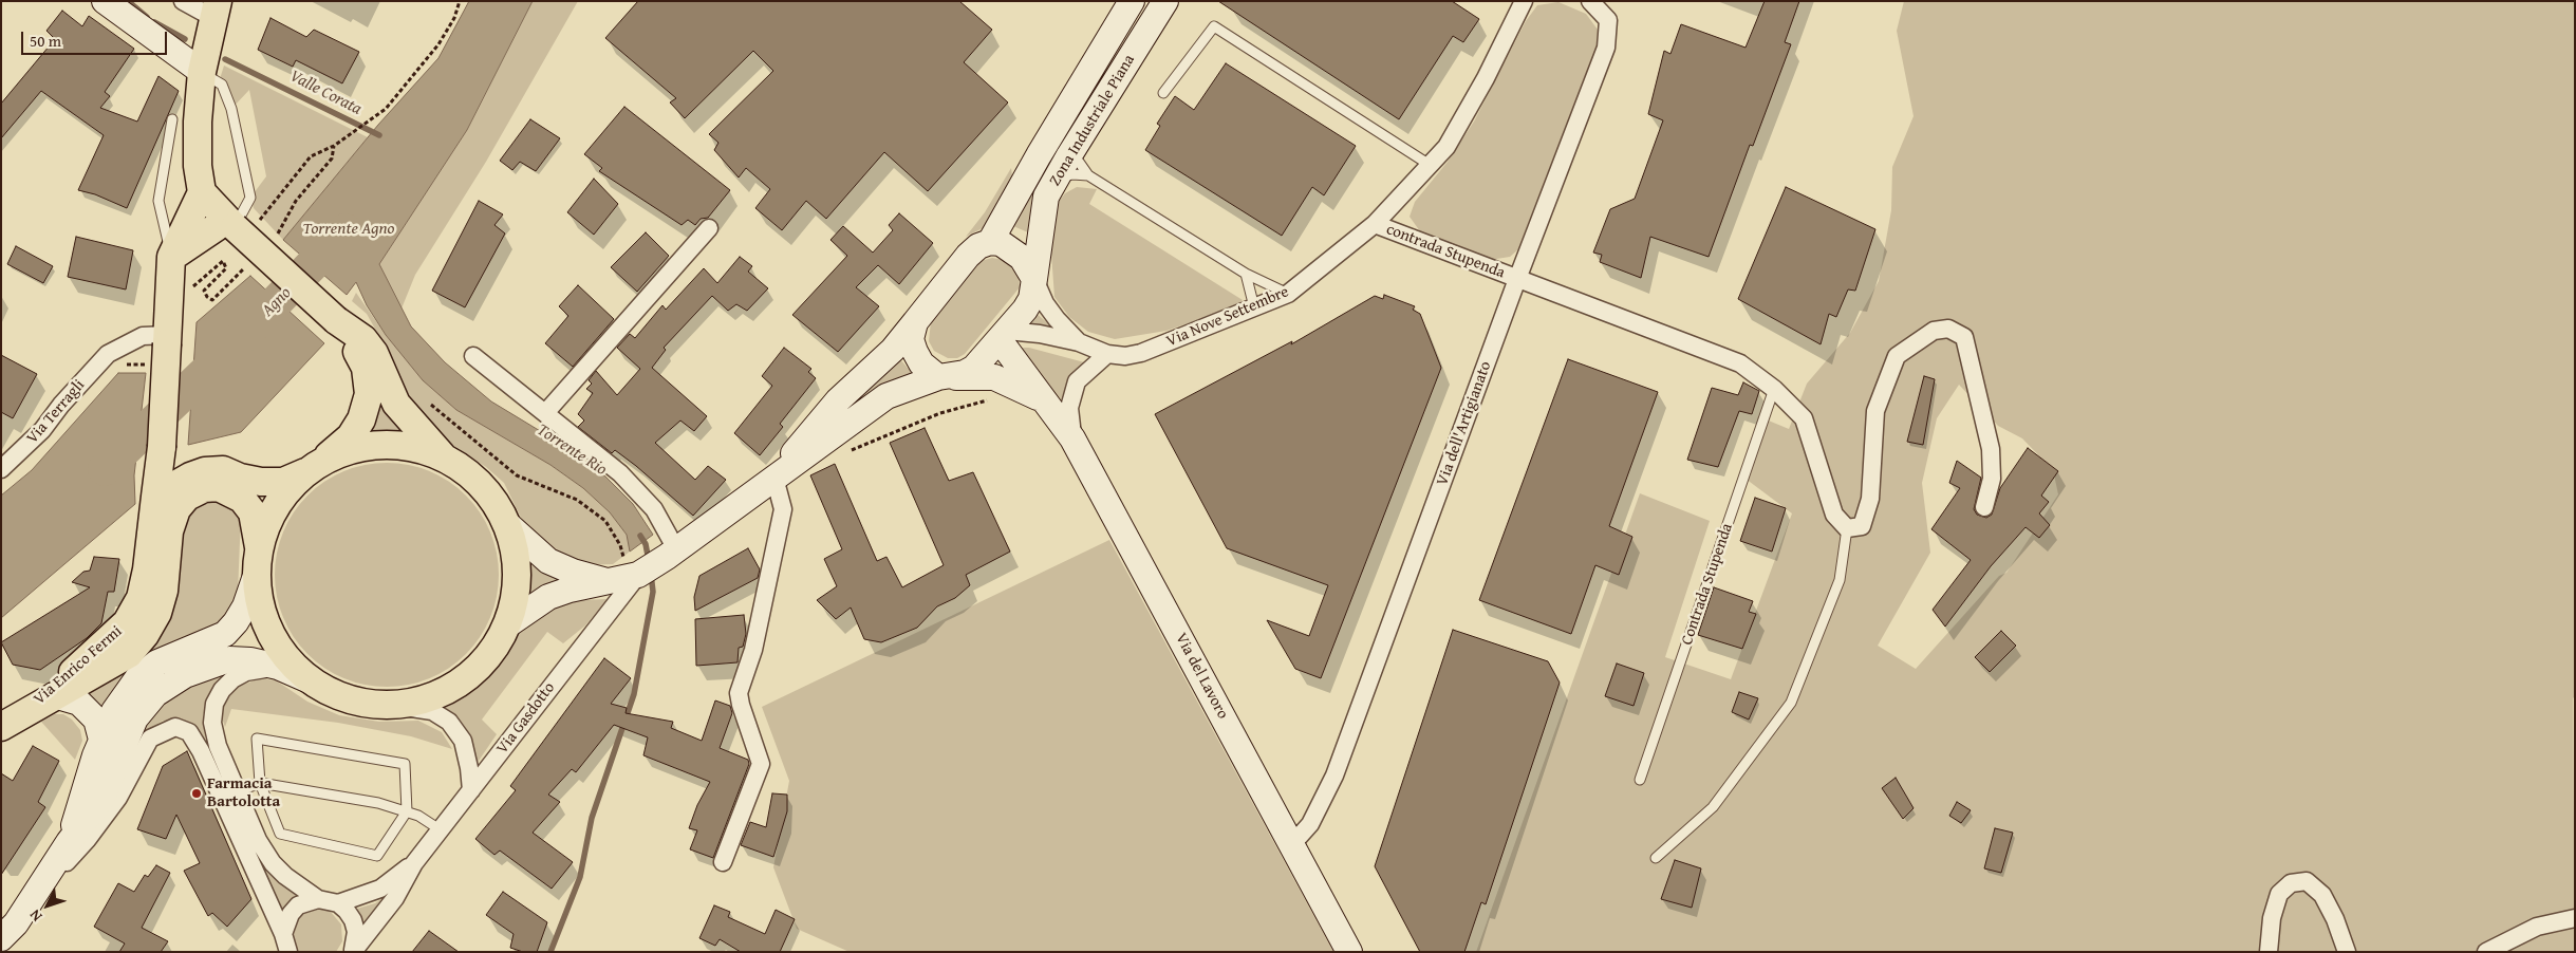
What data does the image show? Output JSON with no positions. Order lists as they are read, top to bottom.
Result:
{
  "streets": {
    "main road": ["Zona Industriale Piana", "Via Enrico Fermi", "Via del Lavoro"],
    "street": [
      "contrada Stupenda",
      "Via Nove Settembre",
      "Via Terragli",
      "Via dell'Artigianato",
      "Contrada Stupenda",
      "Via Gasdotto"
    ]
  },
  "crossings": [
    ["Zona Industriale Piana", "Via Nove Settembre"],
    ["Zona Industriale Piana", "Via del Lavoro"],
    ["contrada Stupenda", "Via Nove Settembre"],
    ["contrada Stupenda", "Via dell'Artigianato"],
    ["contrada Stupenda", "Contrada Stupenda"],
    ["Via Nove Settembre", "Via del Lavoro"],
    ["Via Terragli", "Via Enrico Fermi"],
    ["Via dell'Artigianato", "Contrada Stupenda"],
    ["Via dell'Artigianato", "Via del Lavoro"]
  ],
  "water": [
    "Valle Corata",
    "Torrente Agno",
    "Agno",
    "Torrente Rio"
  ],
  "places": ["Farmacia Bartolotta"],
  "scale_bar": "50 m",
  "north": "bottom left"
}
